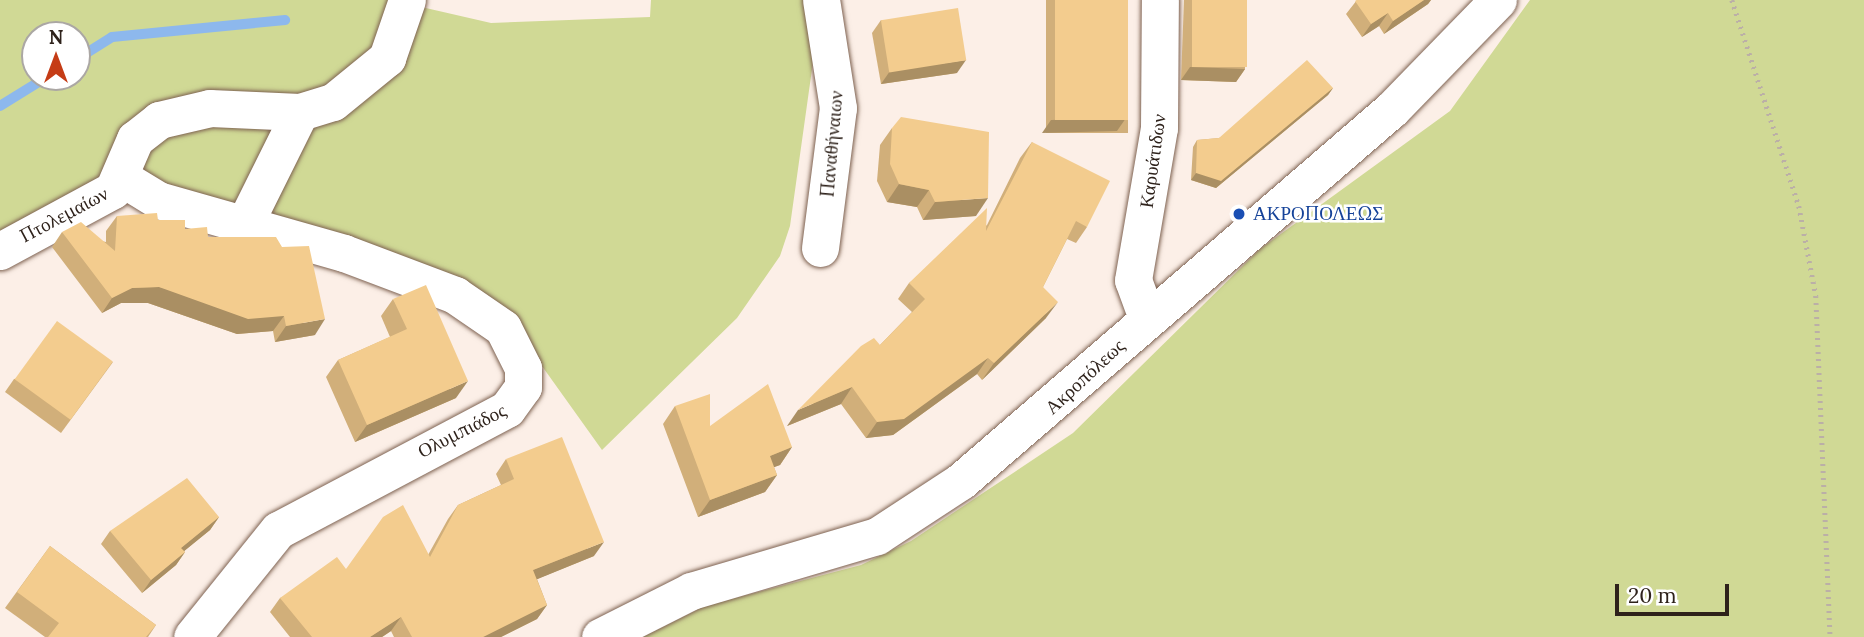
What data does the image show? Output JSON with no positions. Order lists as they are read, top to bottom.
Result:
{
  "streets": {
    "street": [
      "Παναθήναιων",
      "Καρυάτιδων",
      "Πτολεμαίων",
      "Ακροπόλεως",
      "Ολυμπιάδος"
    ]
  },
  "crossings": [
    ["Καρυάτιδων", "Ακροπόλεως"],
    ["Πτολεμαίων", "Ολυμπιάδος"]
  ],
  "places": ["ΑΚΡΟΠΟΛΕΩΣ"],
  "scale_bar": "20 m",
  "north": "top"
}
